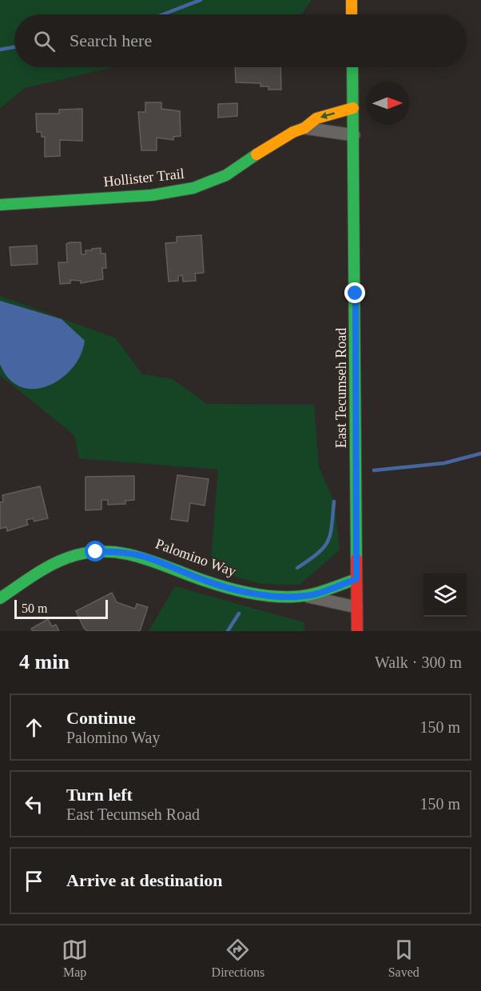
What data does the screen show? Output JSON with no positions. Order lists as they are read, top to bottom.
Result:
{
  "streets": {
    "street": ["Hollister Trail", "East Tecumseh Road", "Palomino Way"]
  },
  "crossings": [
    ["Hollister Trail", "East Tecumseh Road"],
    ["East Tecumseh Road", "Palomino Way"]
  ],
  "scale_bar": "50 m",
  "north": "right",
  "page": {
    "search": "Search here",
    "scale": "50 m",
    "heading": ["4 min", "Walk · 300 m"],
    "list": [
      ["Continue", "Palomino Way", "150 m"],
      ["Turn left", "East Tecumseh Road", "150 m"],
      "Arrive at destination"
    ],
    "nav": ["Map", "Directions", "Saved"]
  }
}
